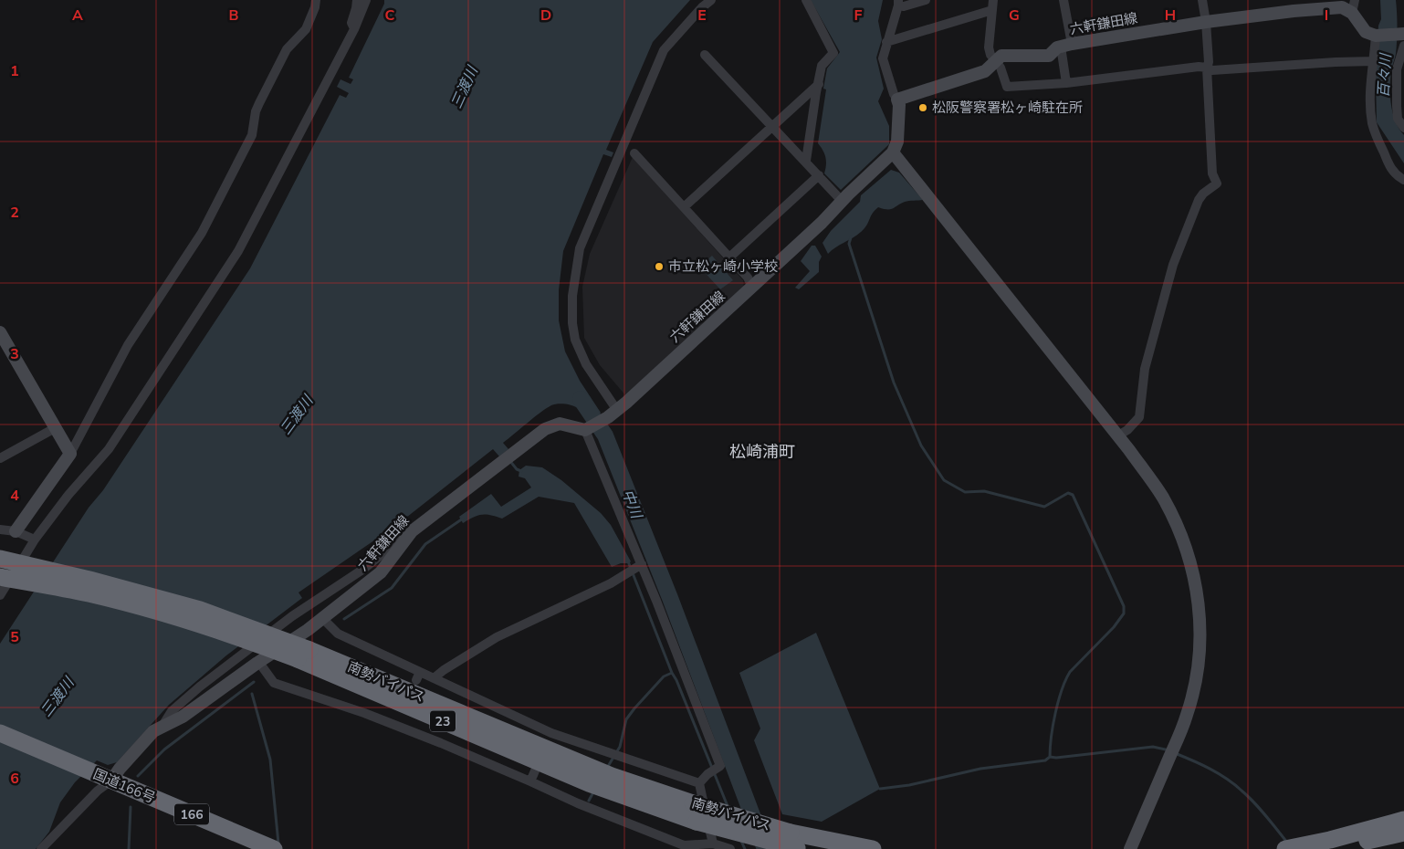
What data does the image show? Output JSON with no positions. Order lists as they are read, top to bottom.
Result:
{
  "streets": {
    "highway": [
      "南勢バイパス",
      "23",
      "国道166号",
      "166"
    ],
    "main road": ["六軒鎌田線"]
  },
  "crossings": [
    ["六軒鎌田線", "国道166号"],
    ["南勢バイパス", "23"]
  ],
  "districts": ["松崎浦町"],
  "water": ["百々川", "三渡川", "中川"],
  "places": ["松阪警察署松ヶ崎駐在所", "市立松ヶ崎小学校"],
  "grid": {
    "columns": [
      "A",
      "B",
      "C",
      "D",
      "E",
      "F",
      "G",
      "H",
      "I"
    ],
    "rows": [
      "1",
      "2",
      "3",
      "4",
      "5",
      "6"
    ]
  }
}
